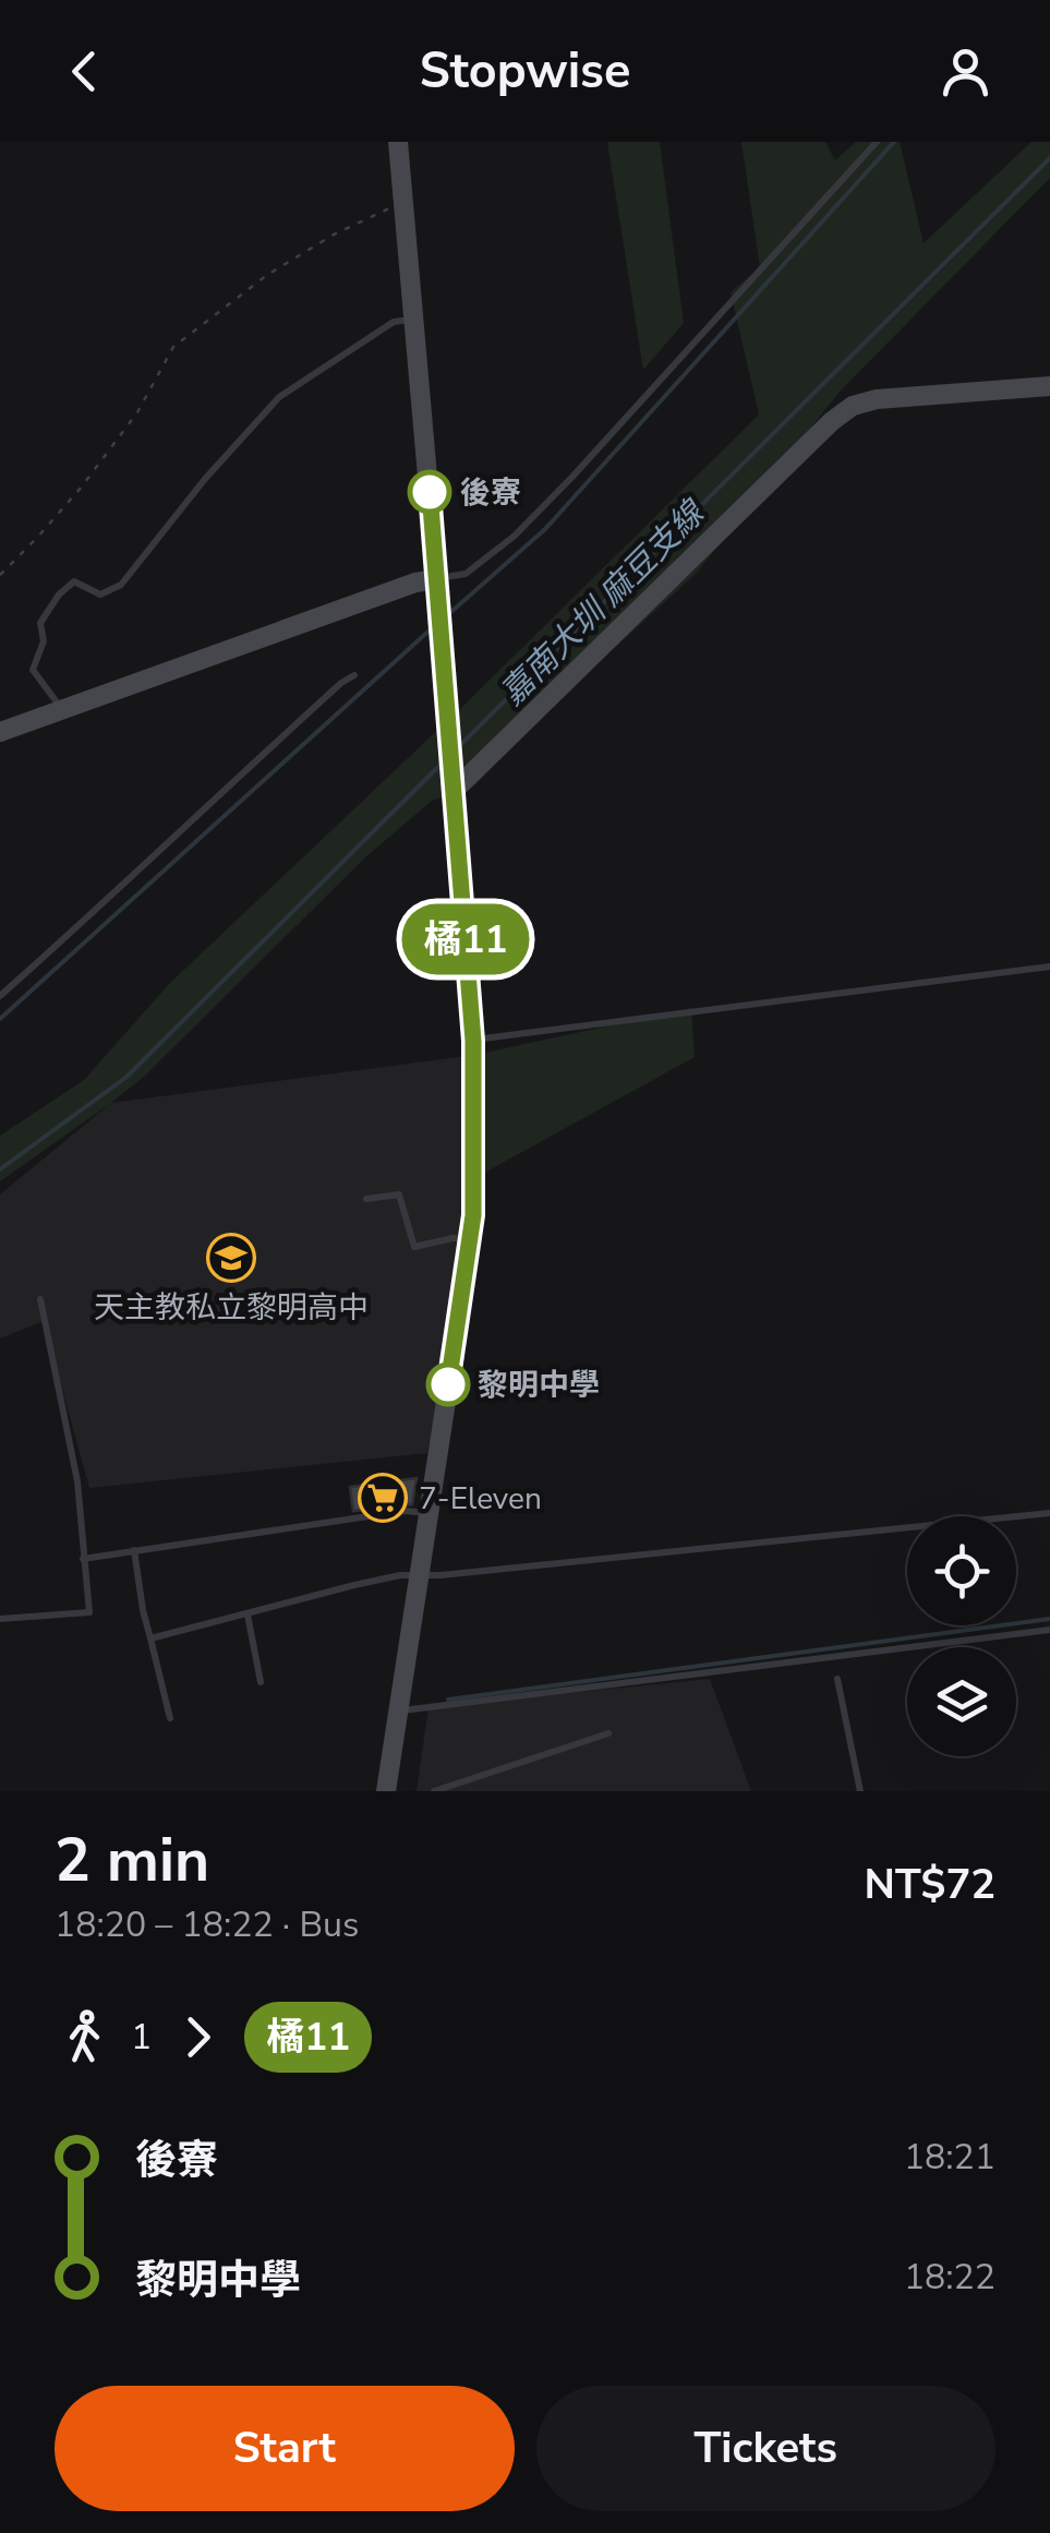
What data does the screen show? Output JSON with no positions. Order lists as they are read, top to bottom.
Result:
{
  "water": ["嘉南大圳 麻豆支線"],
  "places": {
    "other": ["後寮", "黎明中學"],
    "school or university": ["天主教私立黎明高中"],
    "supermarket": ["7-Eleven"]
  },
  "lines": ["bus line 橘11"],
  "page": {
    "header": "Stopwise",
    "on_map": "橘11",
    "heading": ["2 min", "18:20 – 18:22 · Bus", "NT$72"],
    "legs": ["1", "橘11"],
    "list": [
      {
        "name": "後寮",
        "value": "18:21"
      },
      {
        "name": "黎明中學",
        "value": "18:22"
      }
    ],
    "buttons": ["Start", "Tickets"]
  }
}
